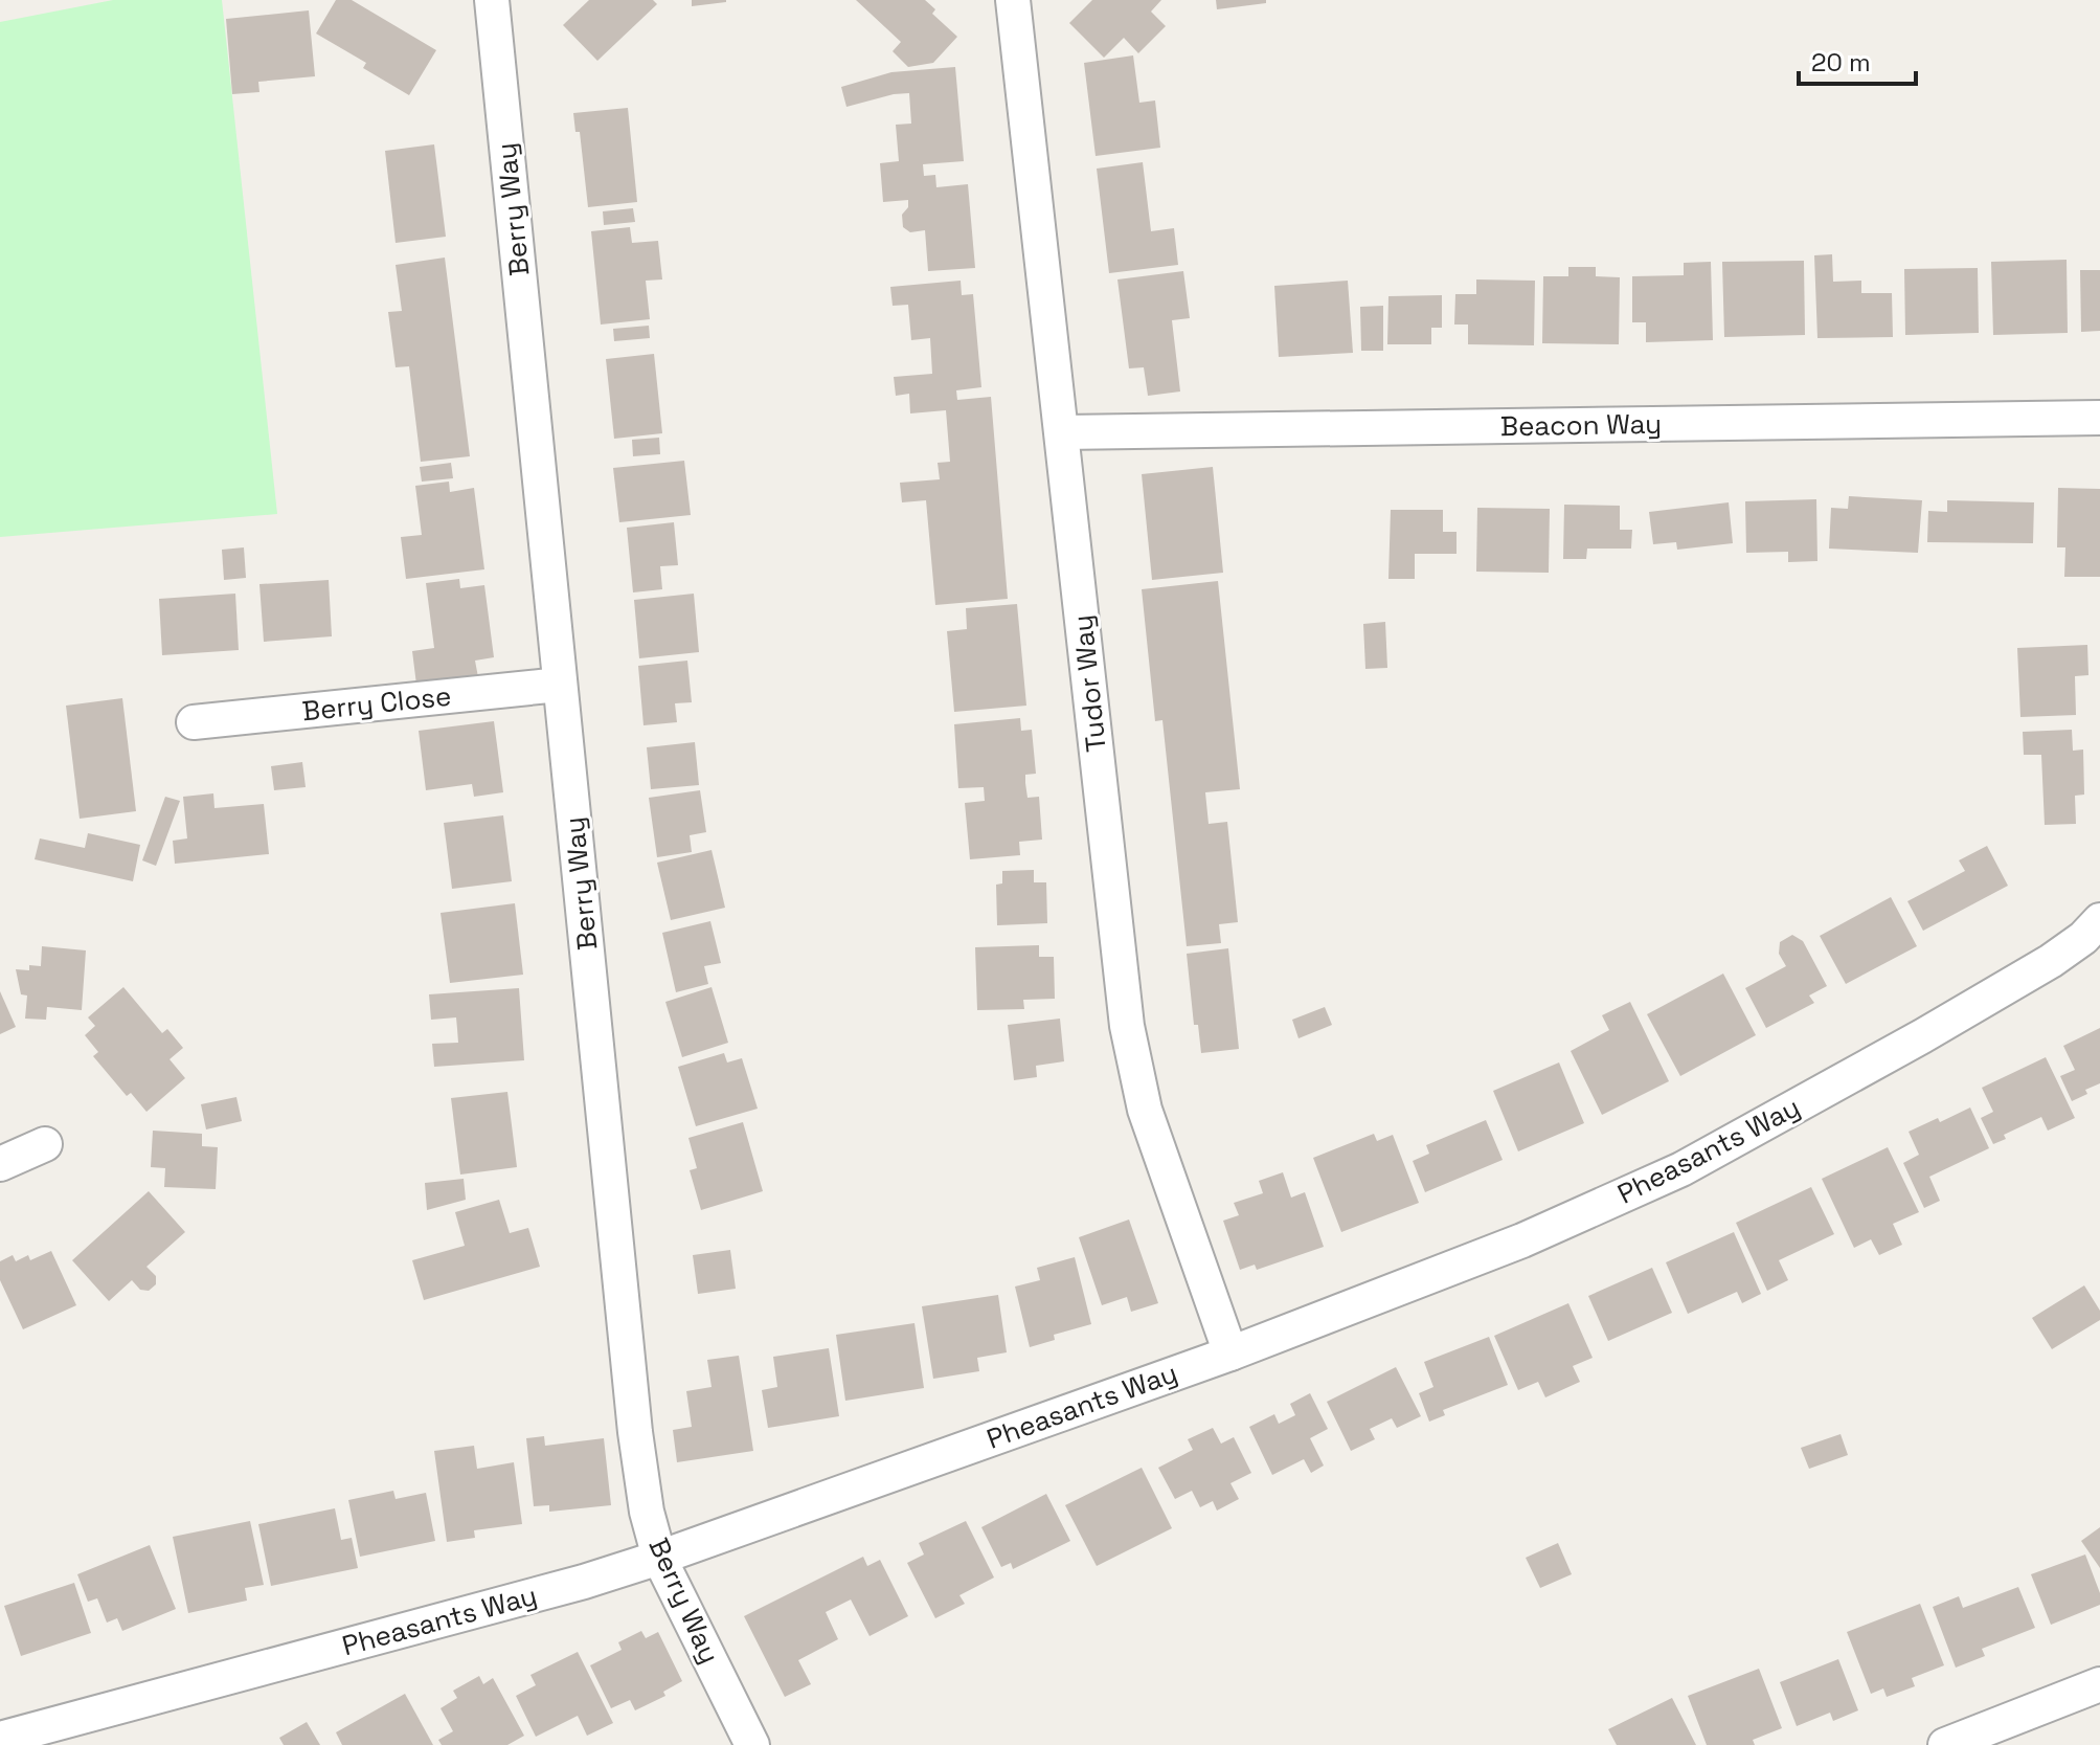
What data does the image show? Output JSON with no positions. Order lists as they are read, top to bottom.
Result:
{
  "streets": {
    "street": [
      "Berry Way",
      "Beacon Way",
      "Tudor Way",
      "Berry Close",
      "Pheasants Way"
    ]
  },
  "crossings": [
    ["Berry Way", "Berry Close"],
    ["Berry Way", "Pheasants Way"],
    ["Beacon Way", "Tudor Way"],
    ["Tudor Way", "Pheasants Way"]
  ],
  "scale_bar": "20 m"
}
